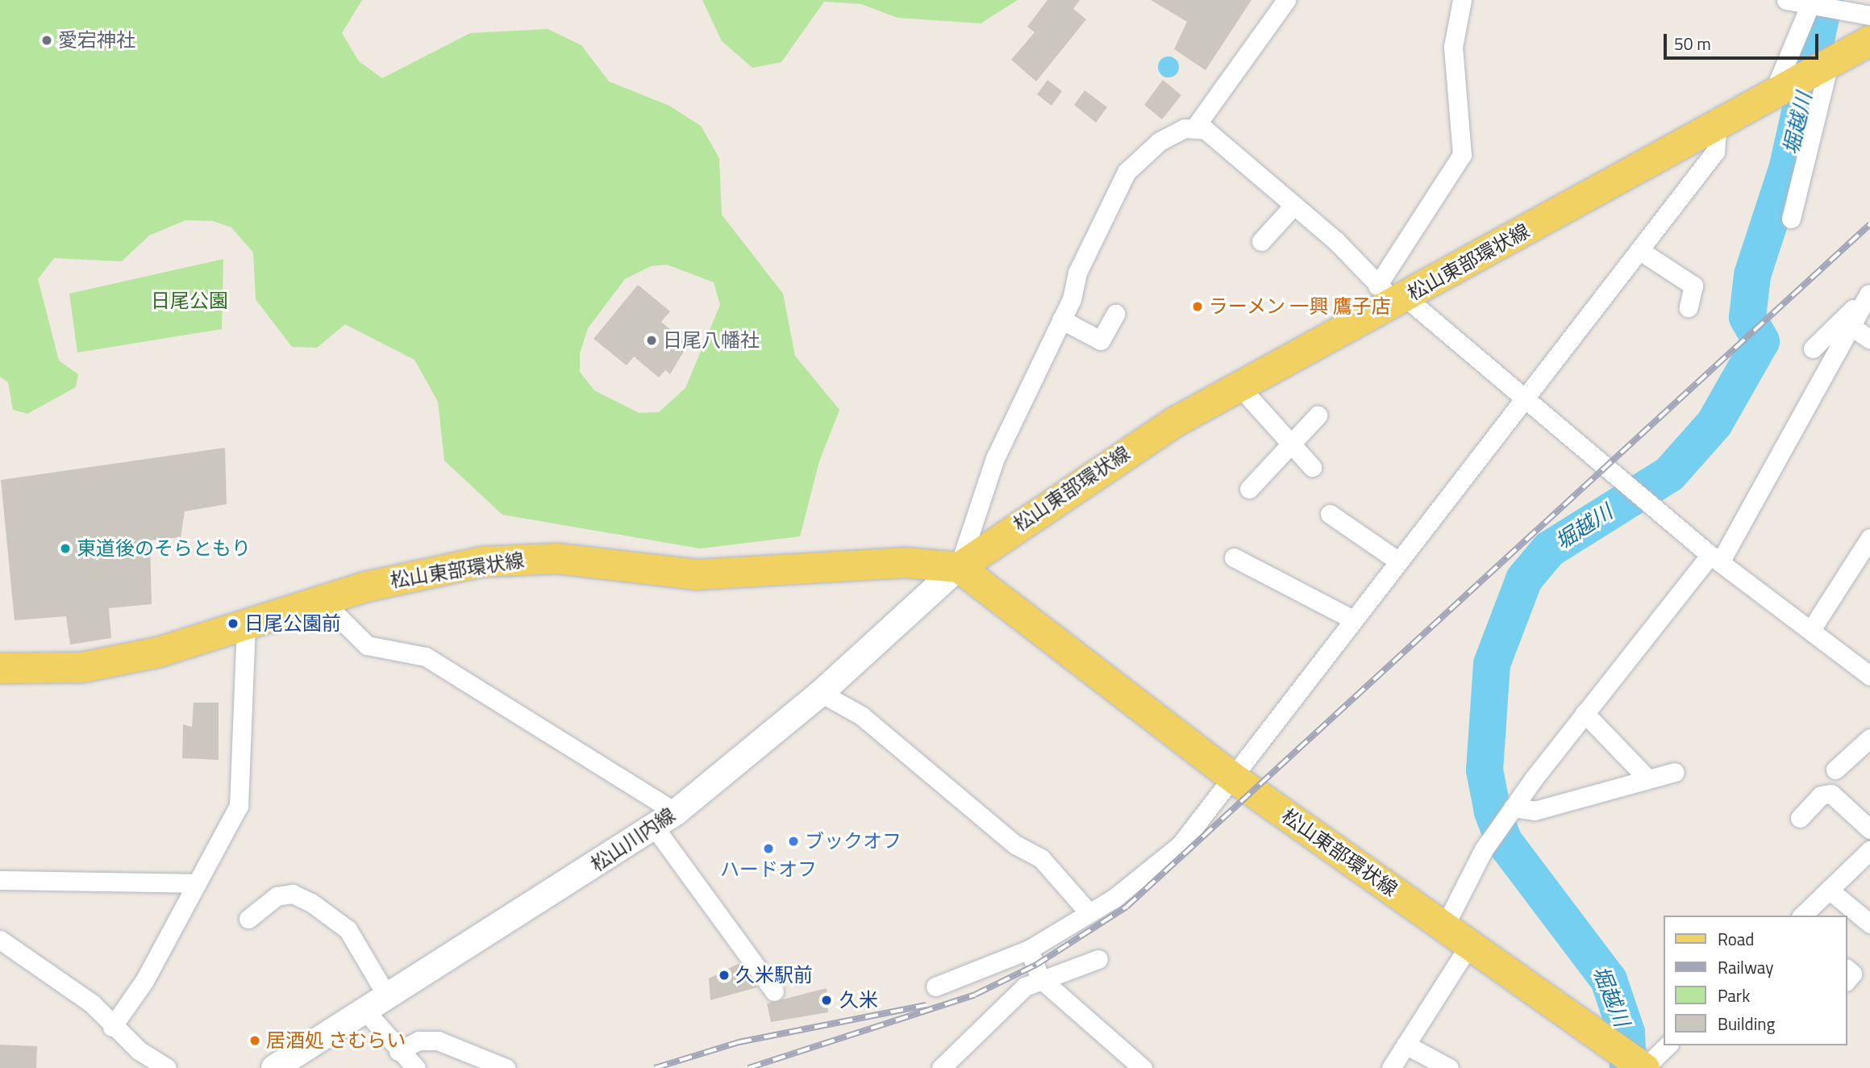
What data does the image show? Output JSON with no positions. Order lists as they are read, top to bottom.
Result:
{
  "streets": {
    "main road": ["松山東部環状線", "松山川内線"]
  },
  "crossings": [
    ["松山東部環状線", "松山川内線"]
  ],
  "water": ["堀越川"],
  "parks": ["日尾公園"],
  "places": [
    "愛宕神社",
    "ラーメン 一興 鷹子店",
    "日尾八幡社",
    "東道後のそらともり",
    "日尾公園前",
    "ブックオフ",
    "ハードオフ",
    "久米駅前",
    "久米",
    "居酒処 さむらい"
  ],
  "legend": [
    "Road",
    "Railway",
    "Park",
    "Building"
  ],
  "scale_bar": "50 m"
}
